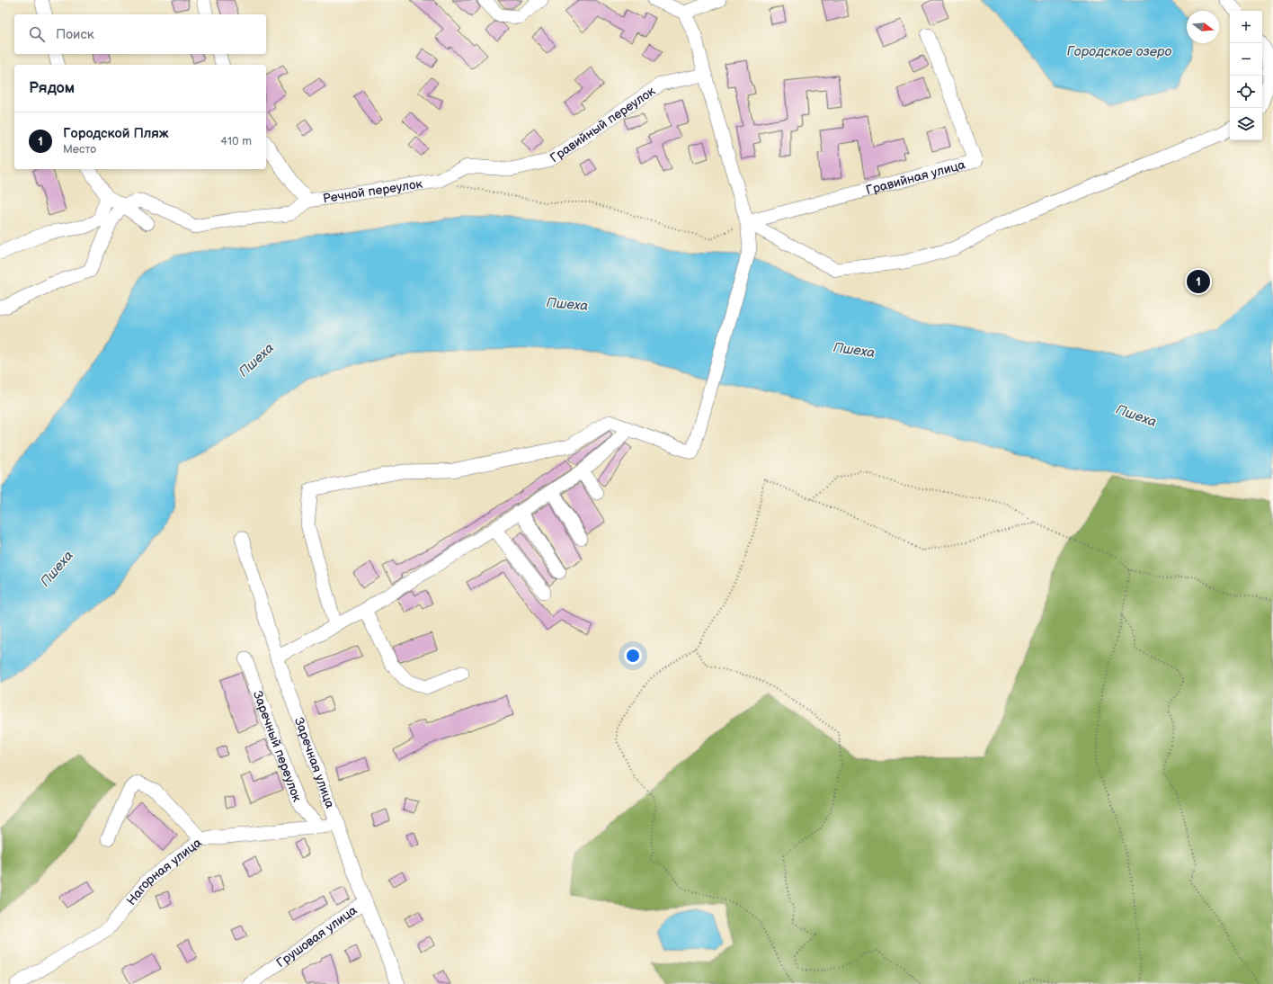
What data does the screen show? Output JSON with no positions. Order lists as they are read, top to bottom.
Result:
{
  "streets": {
    "street": [
      "Гравийный переулок",
      "Гравийная улица",
      "Речной переулок",
      "Заречный переулок",
      "Заречная улица",
      "Нагорная улица",
      "Грушовая улица"
    ]
  },
  "crossings": [
    ["Гравийный переулок", "Речной переулок"],
    ["Заречный переулок", "Нагорная улица"],
    ["Заречная улица", "Нагорная улица"],
    ["Заречная улица", "Грушовая улица"]
  ],
  "water": ["Городское озеро", "Пшеха"],
  "north": "right",
  "page": {
    "map_buttons": ["+", "−"],
    "search": "Поиск",
    "heading": "Рядом",
    "list": [
      {
        "mark": "1",
        "name": "Городской Пляж",
        "note": "Место",
        "value": "410 m"
      }
    ],
    "pins": "1"
  }
}
